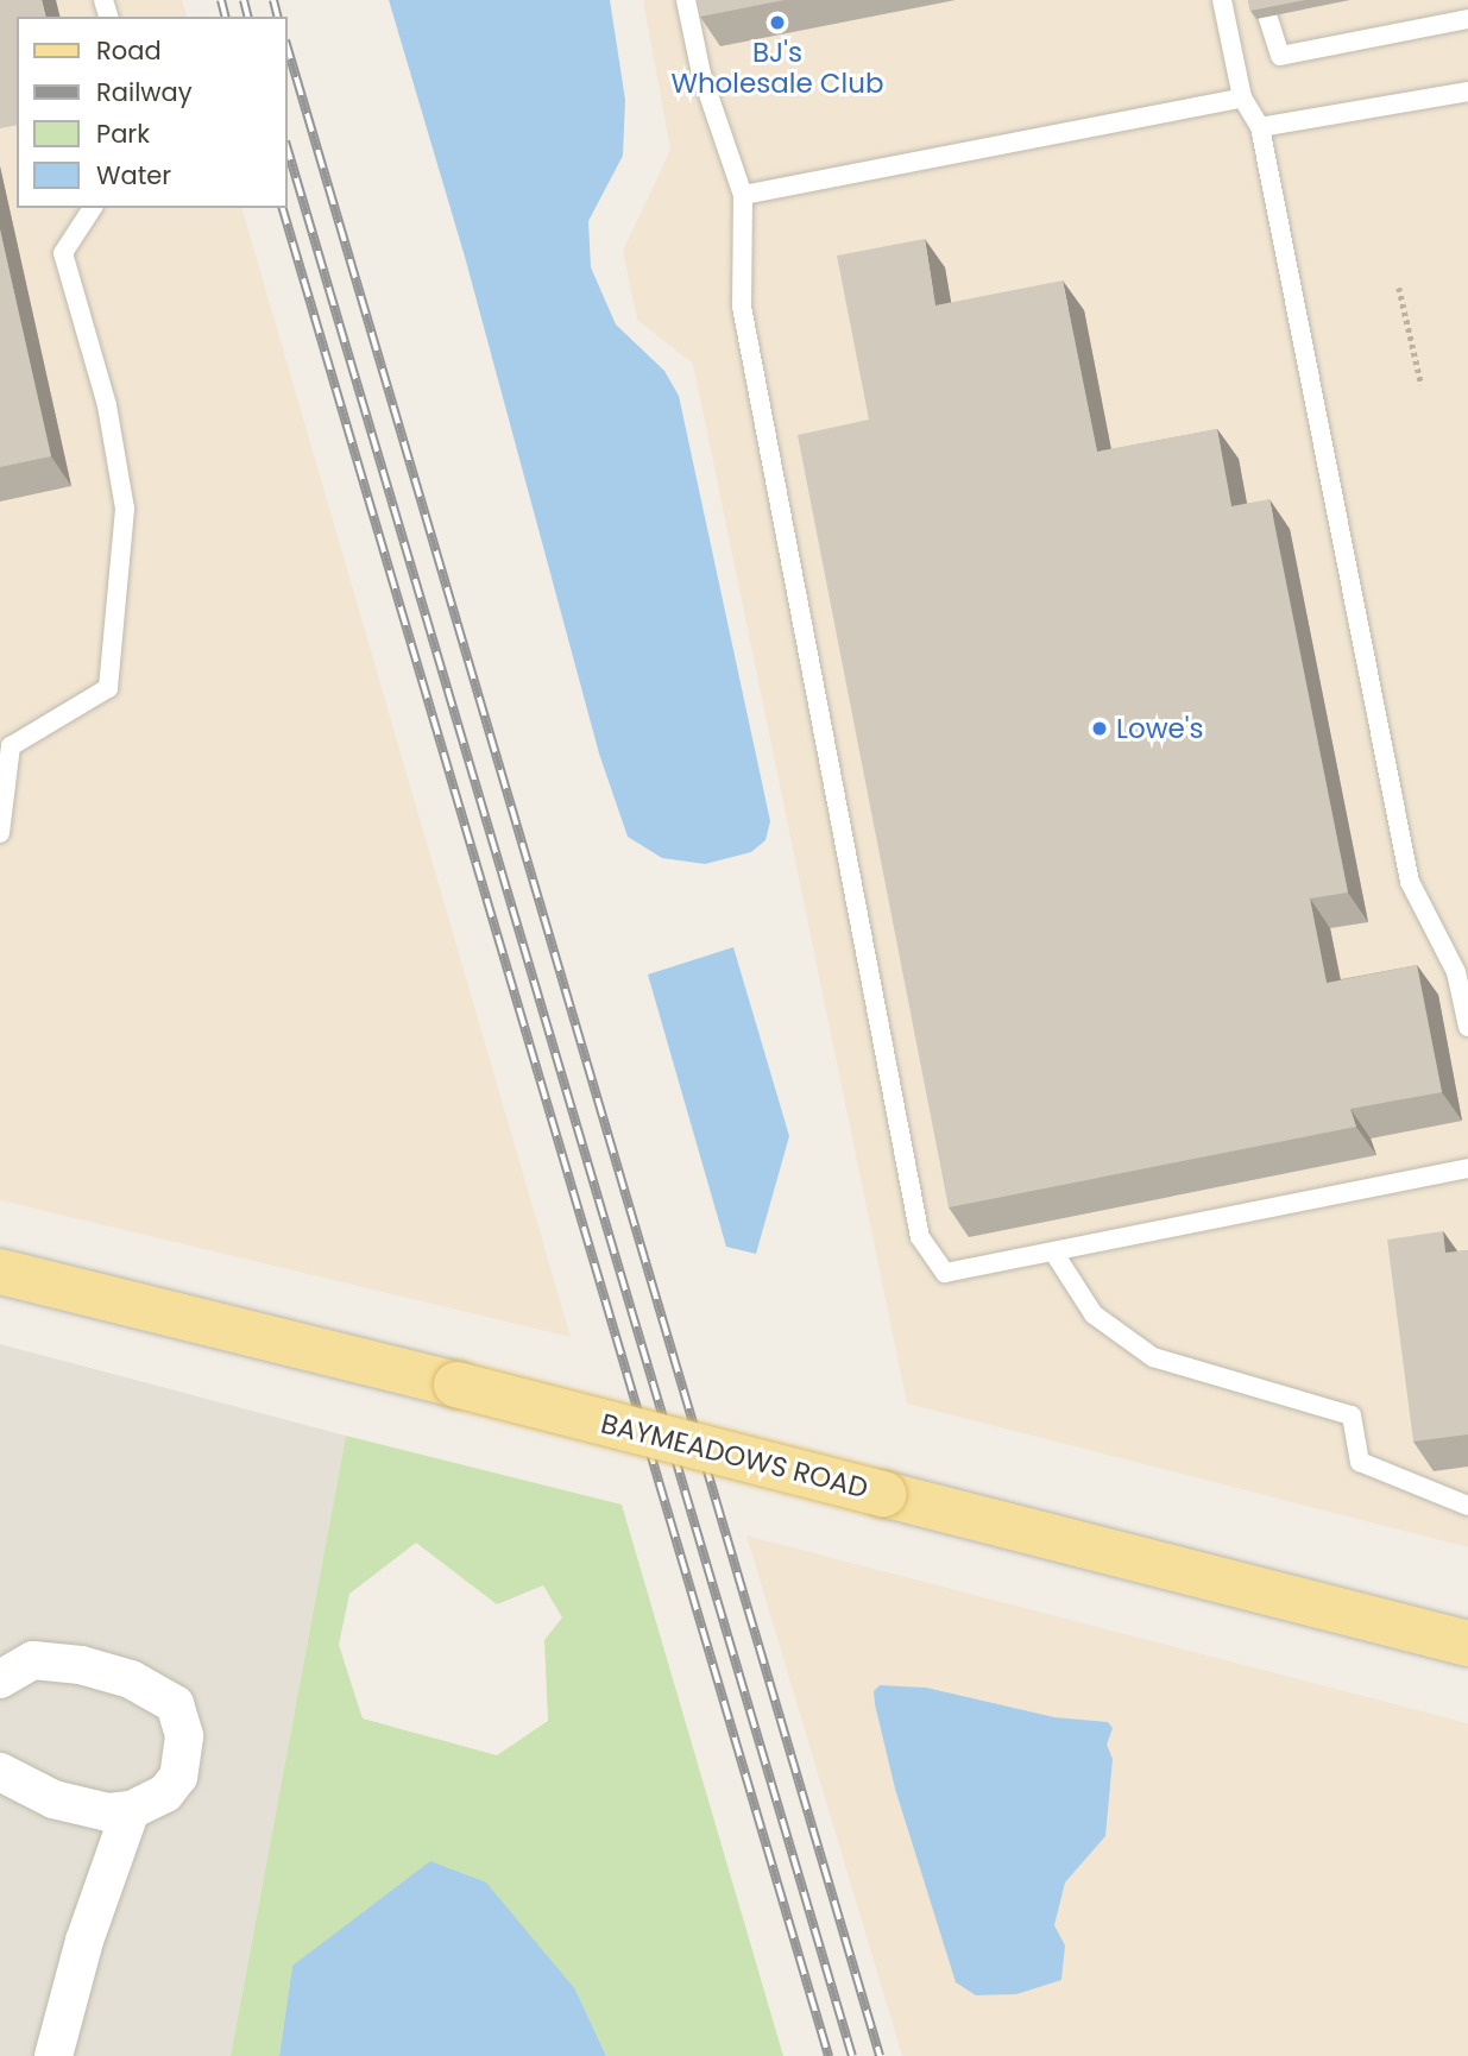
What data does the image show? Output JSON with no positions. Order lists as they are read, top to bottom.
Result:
{
  "streets": {
    "main road": ["BAYMEADOWS ROAD"]
  },
  "places": ["BJ's Wholesale Club", "Lowe's"],
  "legend": [
    "Road",
    "Railway",
    "Park",
    "Water"
  ]
}
